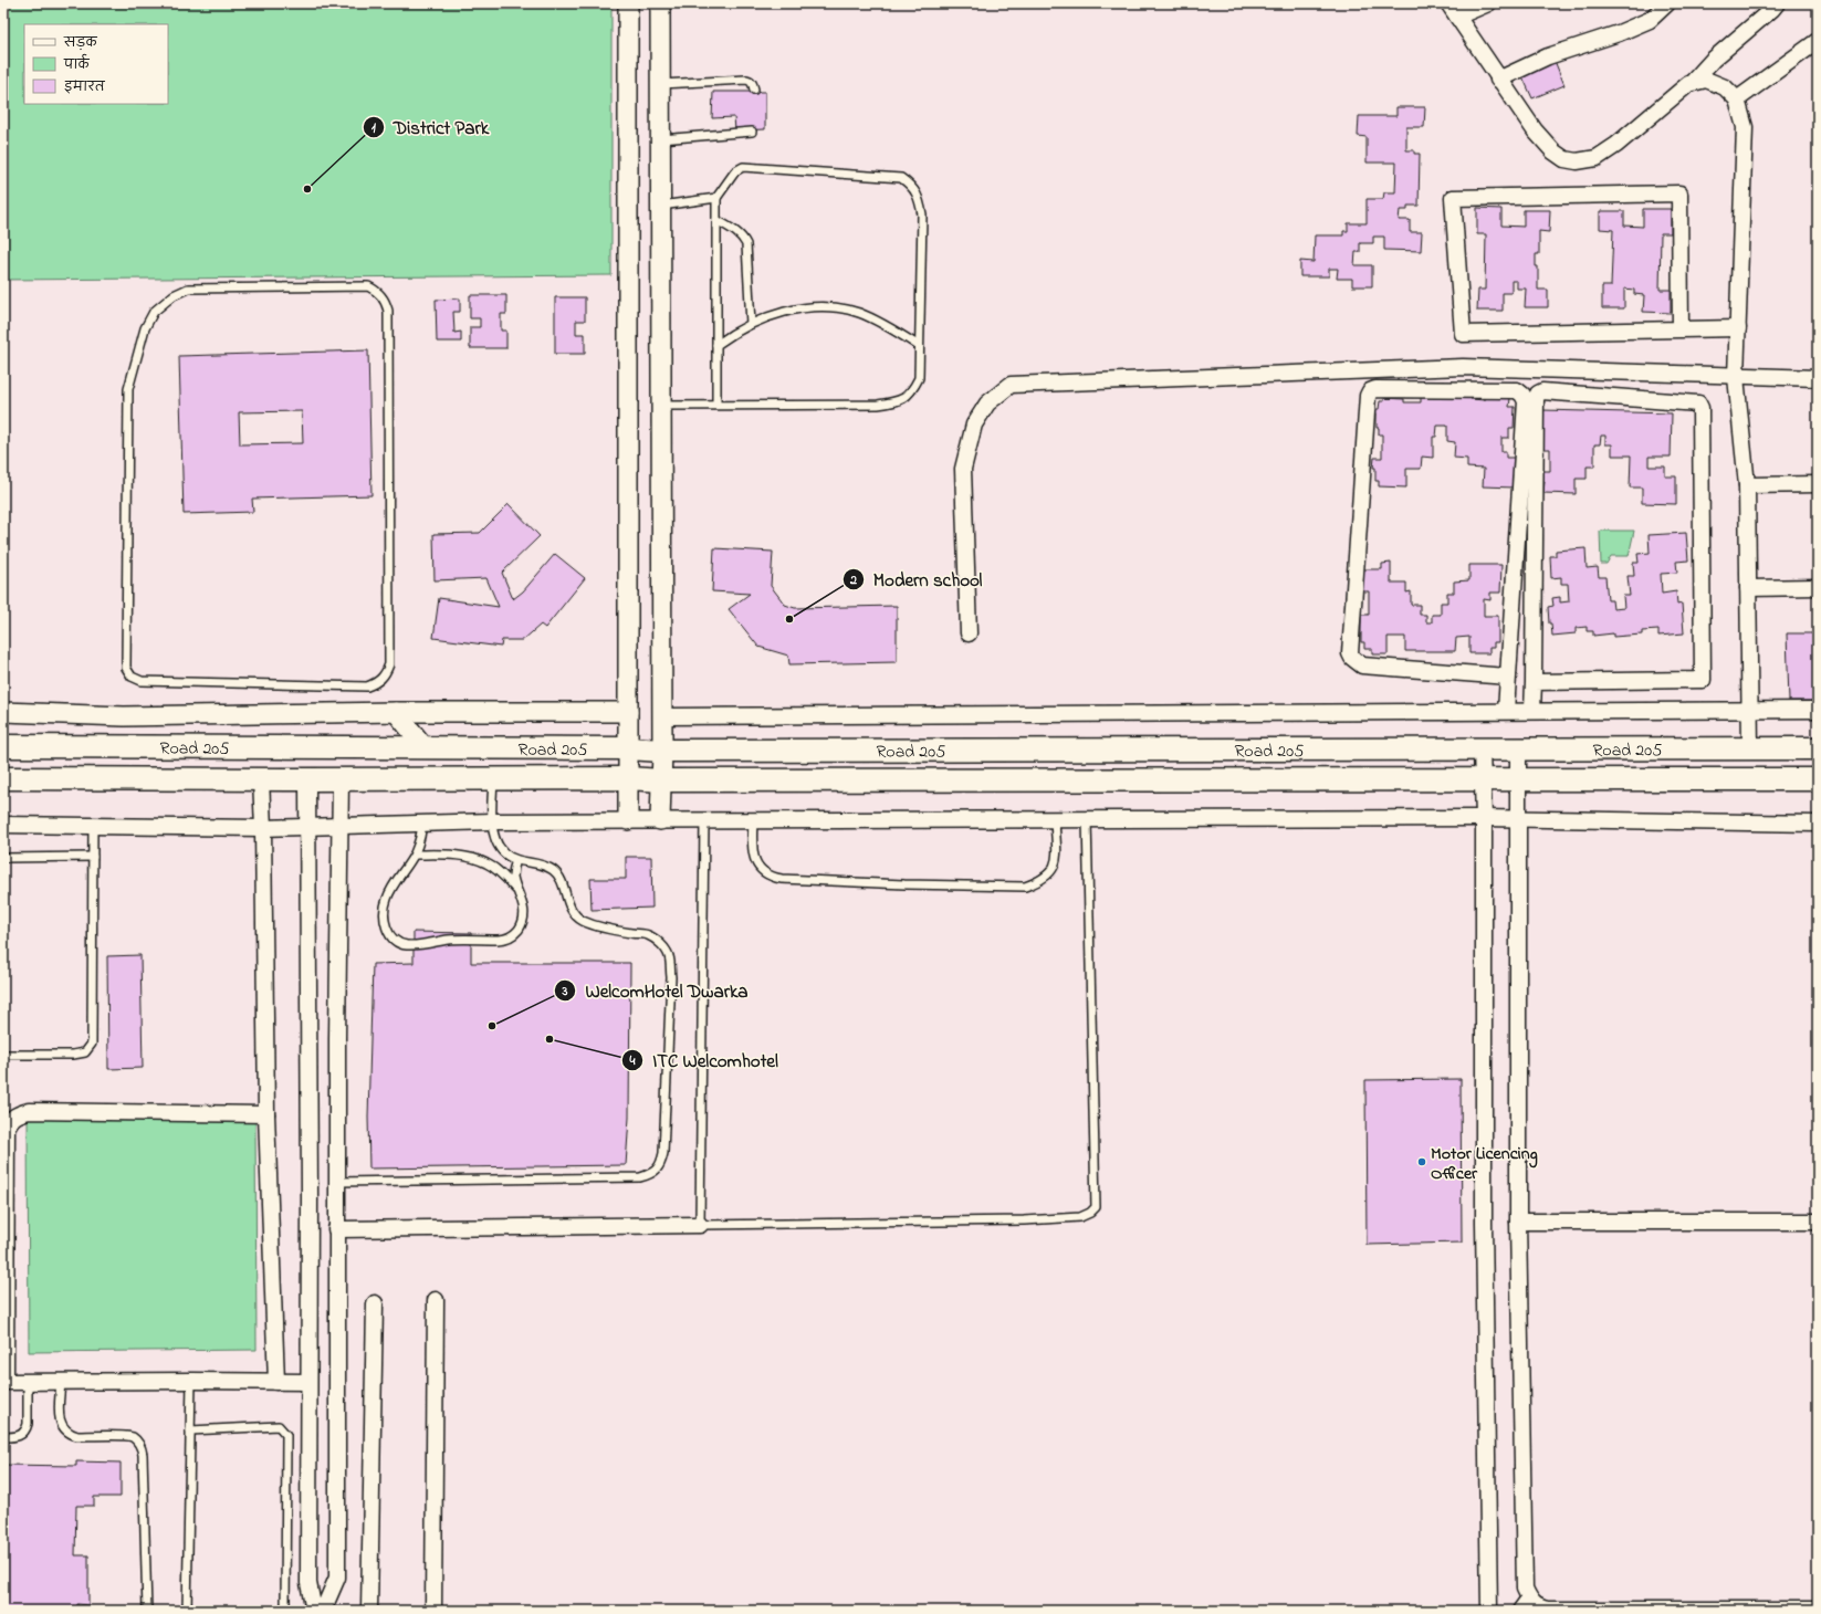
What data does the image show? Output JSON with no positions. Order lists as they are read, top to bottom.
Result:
{
  "streets": {
    "main road": ["Road 205"]
  },
  "places": [
    "District Park",
    "Modern school",
    "WelcomHotel Dwarka",
    "ITC Welcomhotel",
    "Motor Licencing Officer"
  ],
  "legend": ["सड़क", "पार्क", "इमारत"]
}
